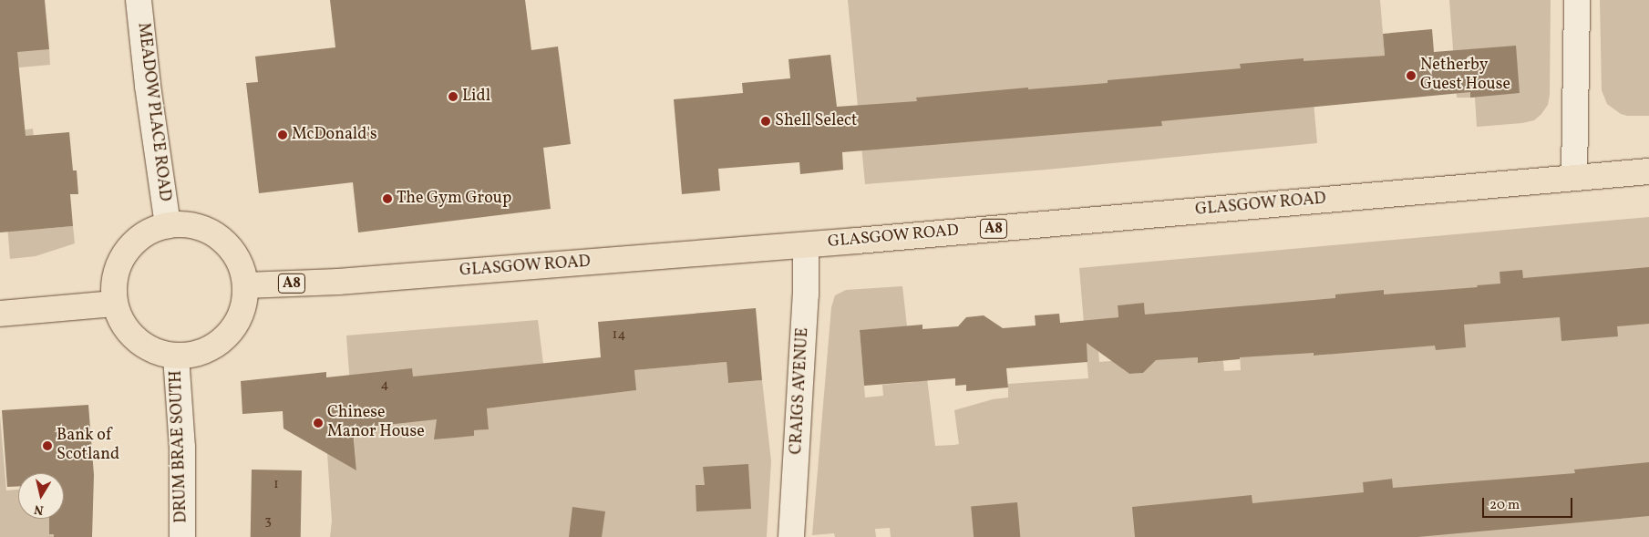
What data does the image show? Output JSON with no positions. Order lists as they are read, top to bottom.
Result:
{
  "streets": {
    "main road": ["GLASGOW ROAD", "A8"],
    "street": ["MEADOW PLACE ROAD", "CRAIGS AVENUE", "DRUM BRAE SOUTH"]
  },
  "crossings": [
    ["MEADOW PLACE ROAD", "GLASGOW ROAD"],
    ["MEADOW PLACE ROAD", "DRUM BRAE SOUTH"],
    ["GLASGOW ROAD", "CRAIGS AVENUE"],
    ["GLASGOW ROAD", "DRUM BRAE SOUTH"]
  ],
  "places": [
    "Netherby Guest House",
    "Lidl",
    "Shell Select",
    "McDonald's",
    "The Gym Group",
    "Chinese Manor House",
    "Bank of Scotland"
  ],
  "house_numbers": [
    "14",
    "4",
    "1",
    "3"
  ],
  "scale_bar": "20 m",
  "north": "bottom"
}
